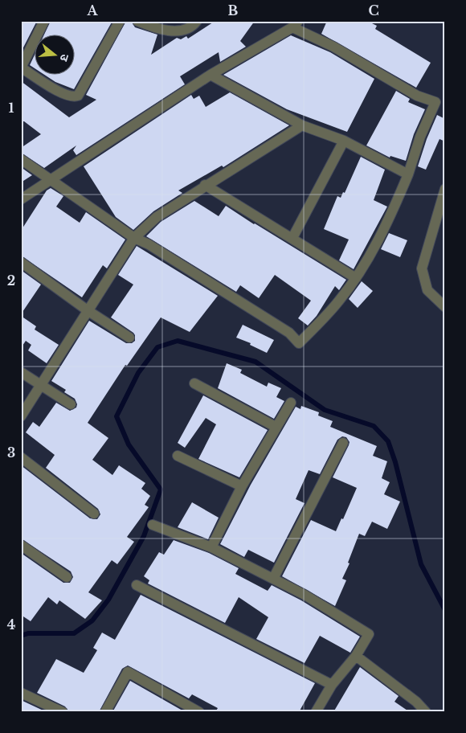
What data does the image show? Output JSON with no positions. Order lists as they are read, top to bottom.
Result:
{
  "north": "right",
  "grid": {
    "columns": ["A", "B", "C"],
    "rows": [
      "1",
      "2",
      "3",
      "4"
    ]
  }
}
